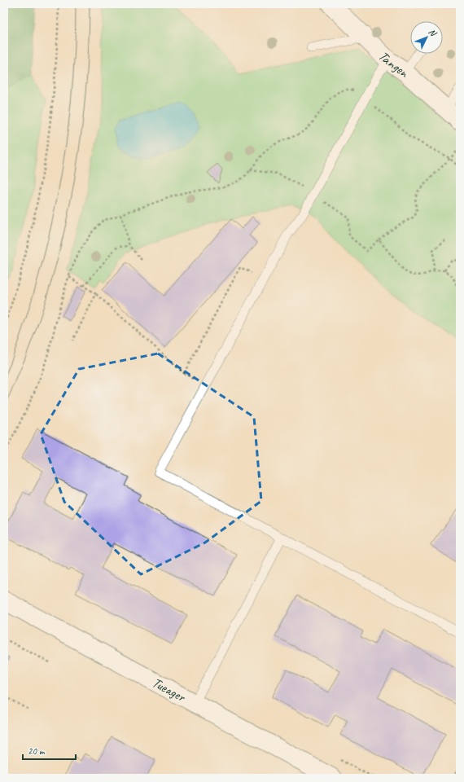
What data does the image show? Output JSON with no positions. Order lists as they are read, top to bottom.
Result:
{
  "streets": {
    "street": ["Tangen", "Tueager"]
  },
  "scale_bar": "20 m",
  "north": "top right"
}
